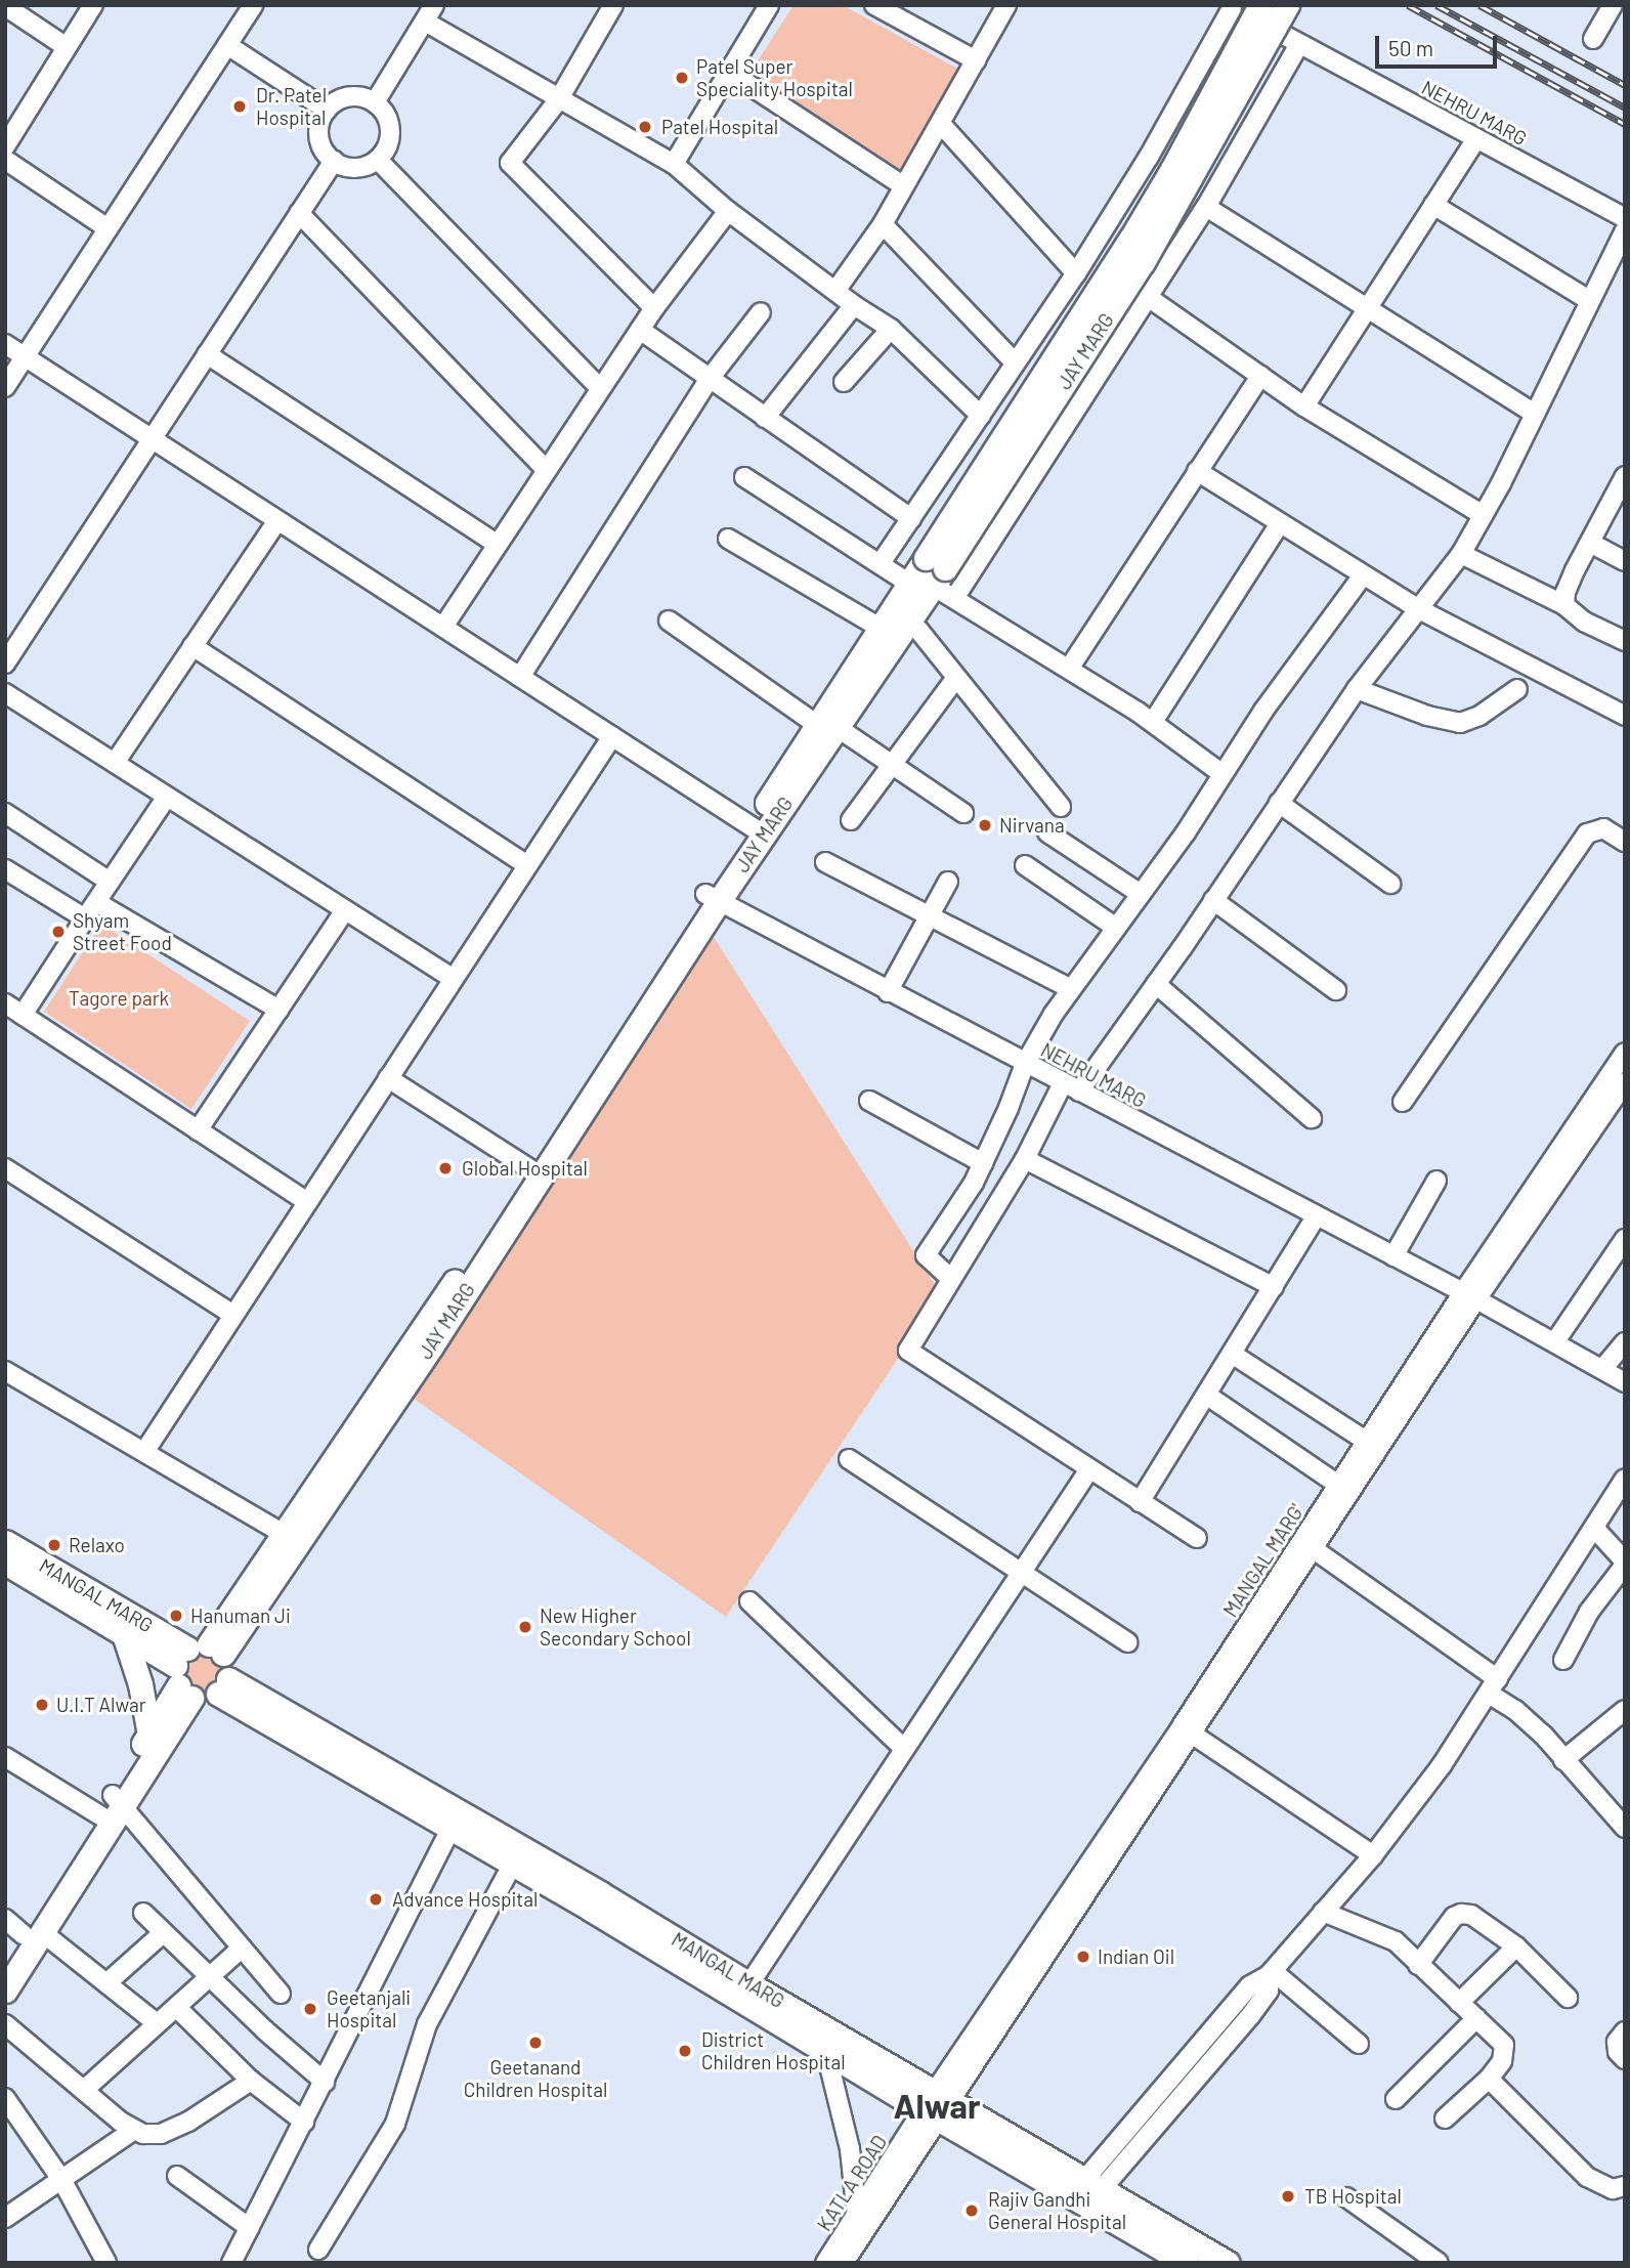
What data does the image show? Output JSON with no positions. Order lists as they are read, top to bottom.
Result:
{
  "streets": {
    "main road": ["JAY MARG", "MANGAL MARG"],
    "street": ["NEHRU MARG", "MANGAL MARG'", "KATLA ROAD"]
  },
  "crossings": [
    ["NEHRU MARG", "JAY MARG"],
    ["NEHRU MARG", "MANGAL MARG'"],
    ["JAY MARG", "MANGAL MARG"],
    ["MANGAL MARG'", "MANGAL MARG"],
    ["MANGAL MARG'", "KATLA ROAD"],
    ["MANGAL MARG", "KATLA ROAD"]
  ],
  "districts": ["Alwar"],
  "parks": ["Tagore park"],
  "places": [
    "Patel Super Speciality Hospital",
    "Dr. Patel Hospital",
    "Patel Hospital",
    "Nirvana",
    "Shyam Street Food",
    "Global Hospital",
    "Relaxo",
    "Hanuman Ji",
    "New Higher Secondary School",
    "U.I.T Alwar",
    "Advance Hospital",
    "Indian Oil",
    "Geetanjali Hospital",
    "Geetanand Children Hospital",
    "District Children Hospital",
    "TB Hospital",
    "Rajiv Gandhi General Hospital"
  ],
  "scale_bar": "50 m"
}
